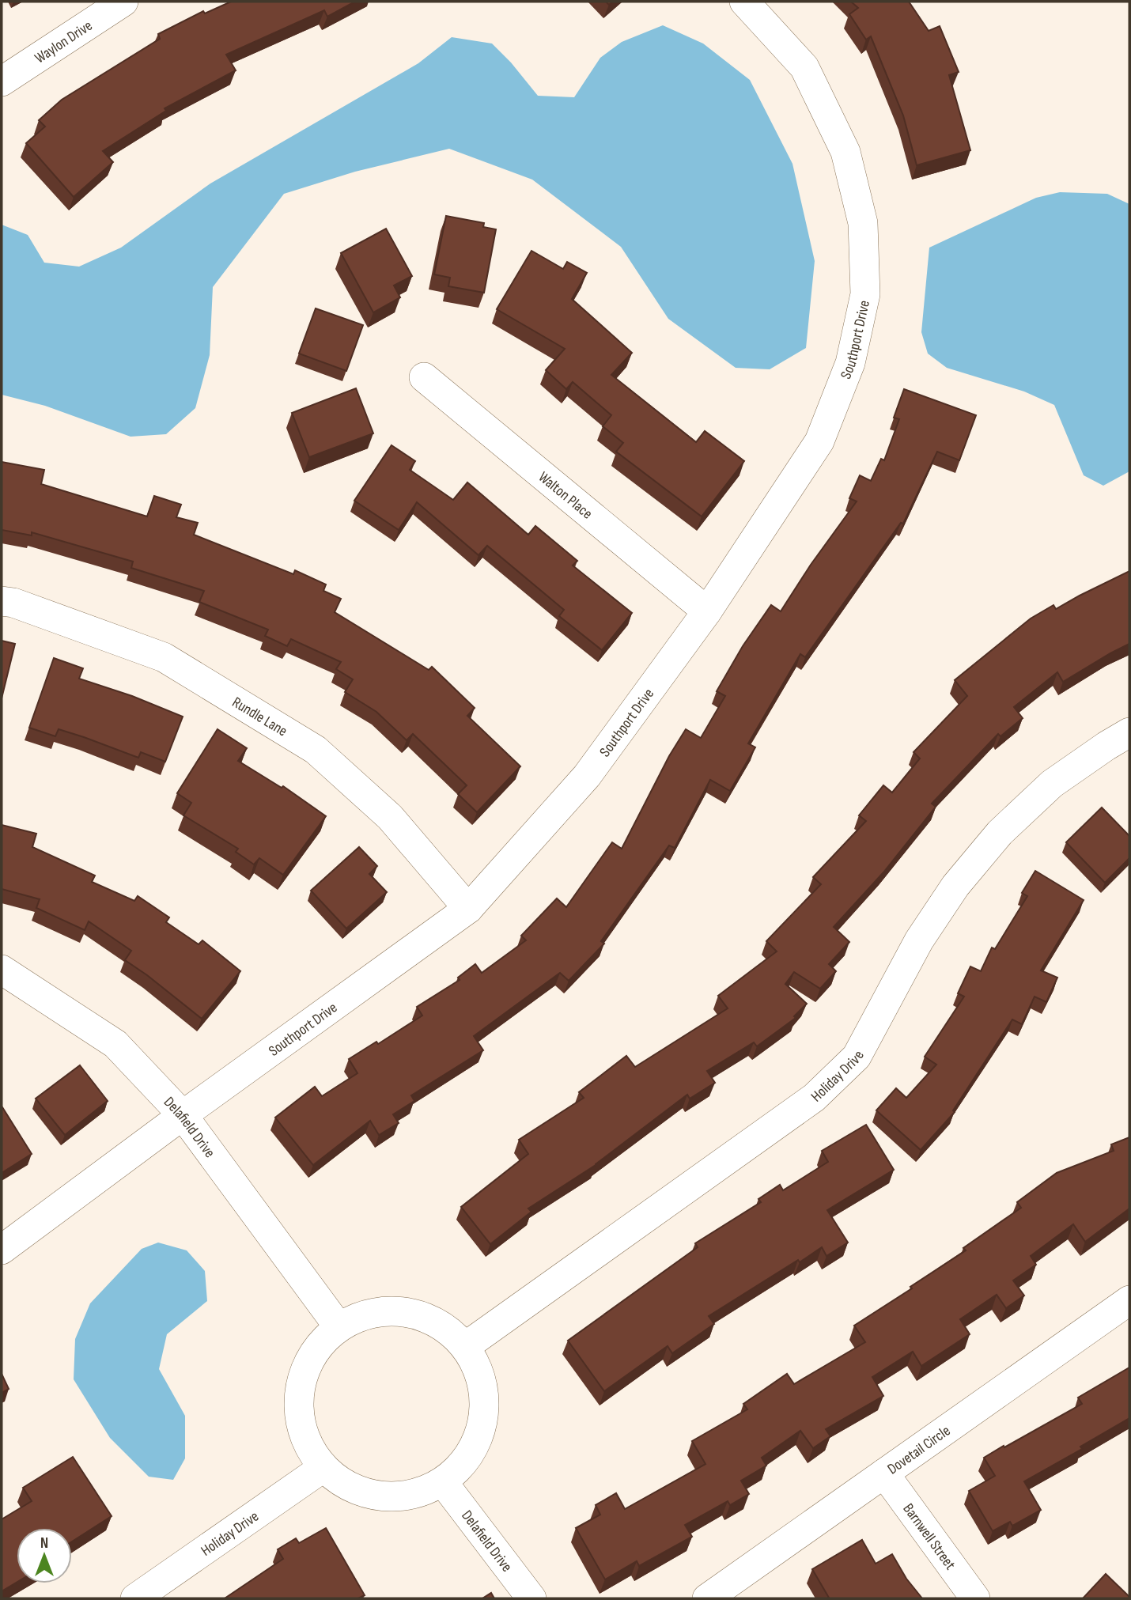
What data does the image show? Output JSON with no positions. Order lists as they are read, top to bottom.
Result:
{
  "streets": {
    "street": [
      "Waylon Drive",
      "Southport Drive",
      "Walton Place",
      "Rundle Lane",
      "Holiday Drive",
      "Delafield Drive",
      "Dovetail Circle",
      "Barnwell Street"
    ]
  },
  "crossings": [
    ["Southport Drive", "Walton Place"],
    ["Southport Drive", "Rundle Lane"],
    ["Southport Drive", "Delafield Drive"],
    ["Holiday Drive", "Delafield Drive"],
    ["Dovetail Circle", "Barnwell Street"]
  ],
  "north": "top"
}
